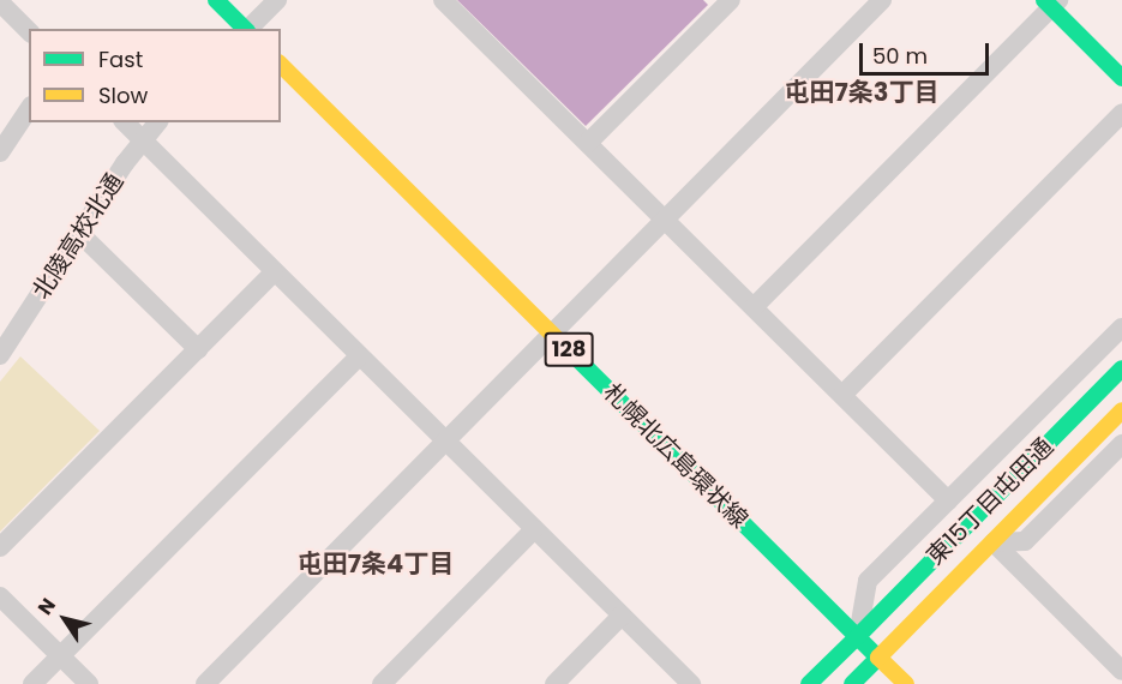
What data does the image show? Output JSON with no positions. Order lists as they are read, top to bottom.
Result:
{
  "streets": {
    "main road": ["128", "札幌北広島環状線", "東15丁目屯田通"],
    "street": ["北陵高校北通"]
  },
  "crossings": [
    ["札幌北広島環状線", "東15丁目屯田通"]
  ],
  "districts": ["屯田7条3丁目", "屯田7条4丁目"],
  "legend": ["Fast", "Slow"],
  "scale_bar": "50 m",
  "north": "top left"
}
